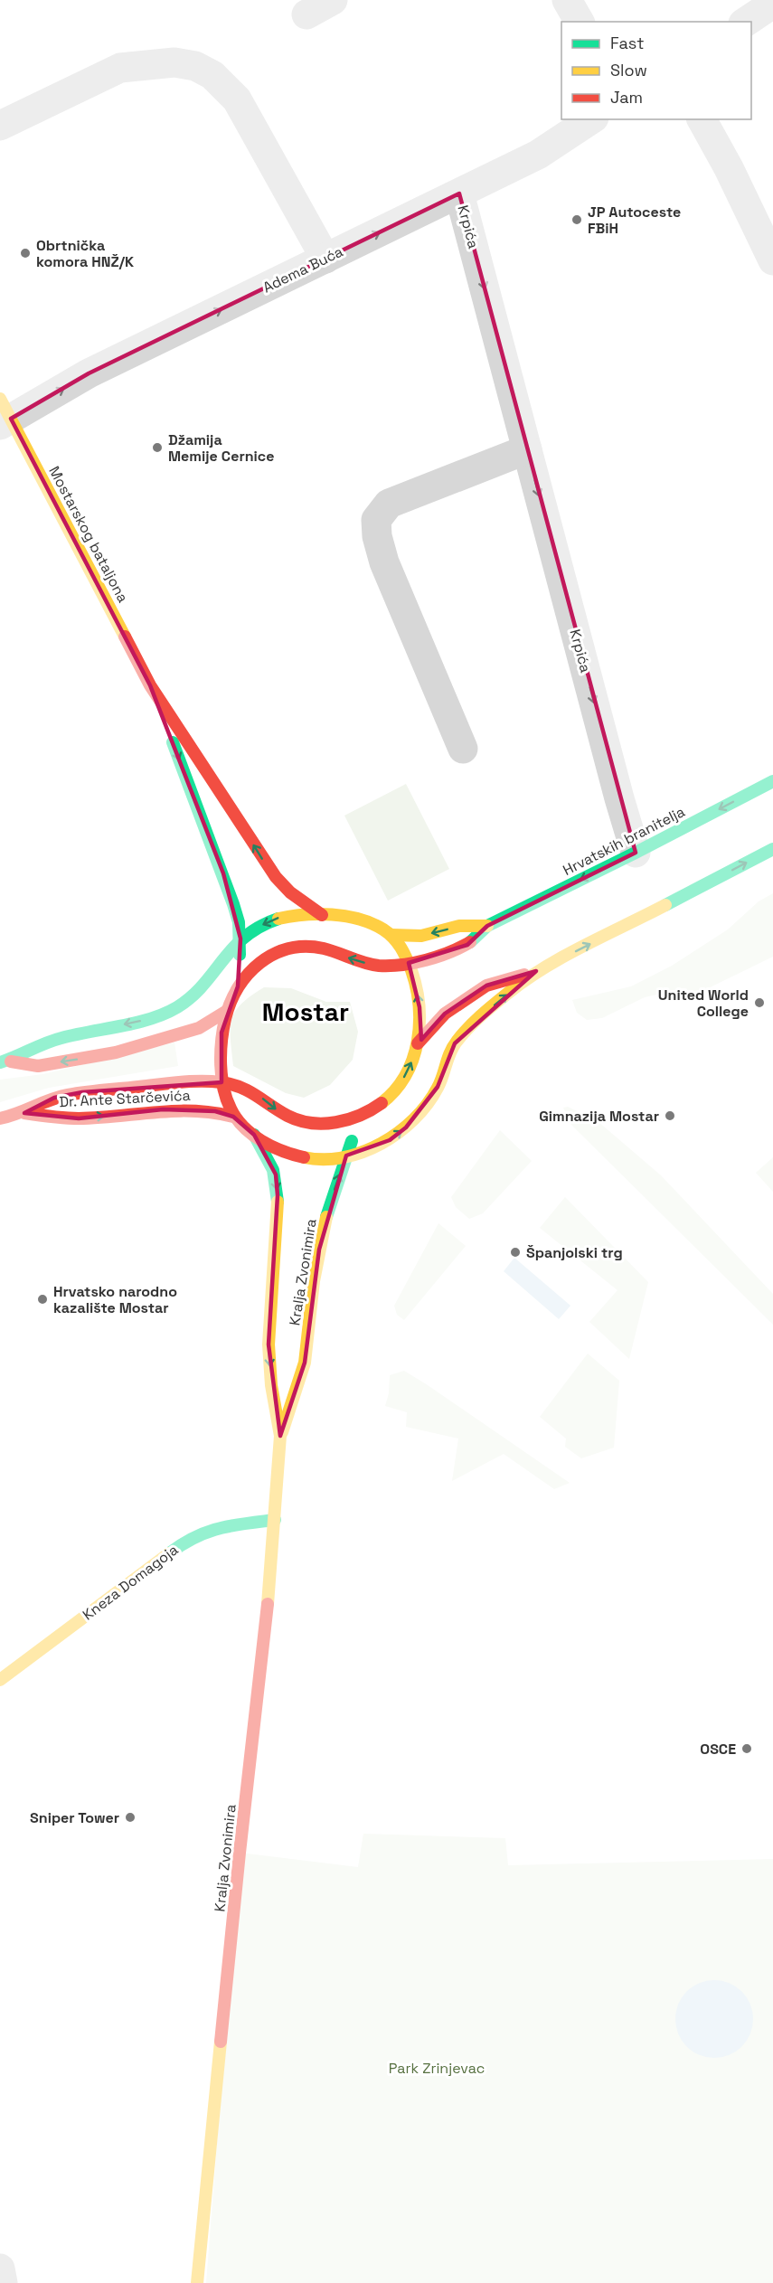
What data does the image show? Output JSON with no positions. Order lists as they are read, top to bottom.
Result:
{
  "streets": {
    "main road": [
      "Mostarskog bataljona",
      "Hrvatskih branitelja",
      "Dr. Ante Starčevića",
      "Kralja Zvonimira",
      "Kneza Domagoja"
    ],
    "street": ["Krpića", "Adema Buća"]
  },
  "crossings": [
    ["Krpića", "Adema Buća"],
    ["Krpića", "Hrvatskih branitelja"],
    ["Adema Buća", "Mostarskog bataljona"],
    ["Mostarskog bataljona", "Hrvatskih branitelja"],
    ["Dr. Ante Starčevića", "Kralja Zvonimira"],
    ["Kralja Zvonimira", "Kneza Domagoja"]
  ],
  "one_way": ["Krpića", "Adema Buća"],
  "districts": ["Mostar"],
  "parks": ["Park Zrinjevac"],
  "places": [
    "JP Autoceste FBiH",
    "Obrtnička komora HNŽ/K",
    "Džamija Memije Cernice",
    "United World College",
    "Gimnazija Mostar",
    "Španjolski trg",
    "Hrvatsko narodno kazalište Mostar",
    "OSCE",
    "Sniper Tower"
  ],
  "legend": ["Fast", "Slow", "Jam"]
}
